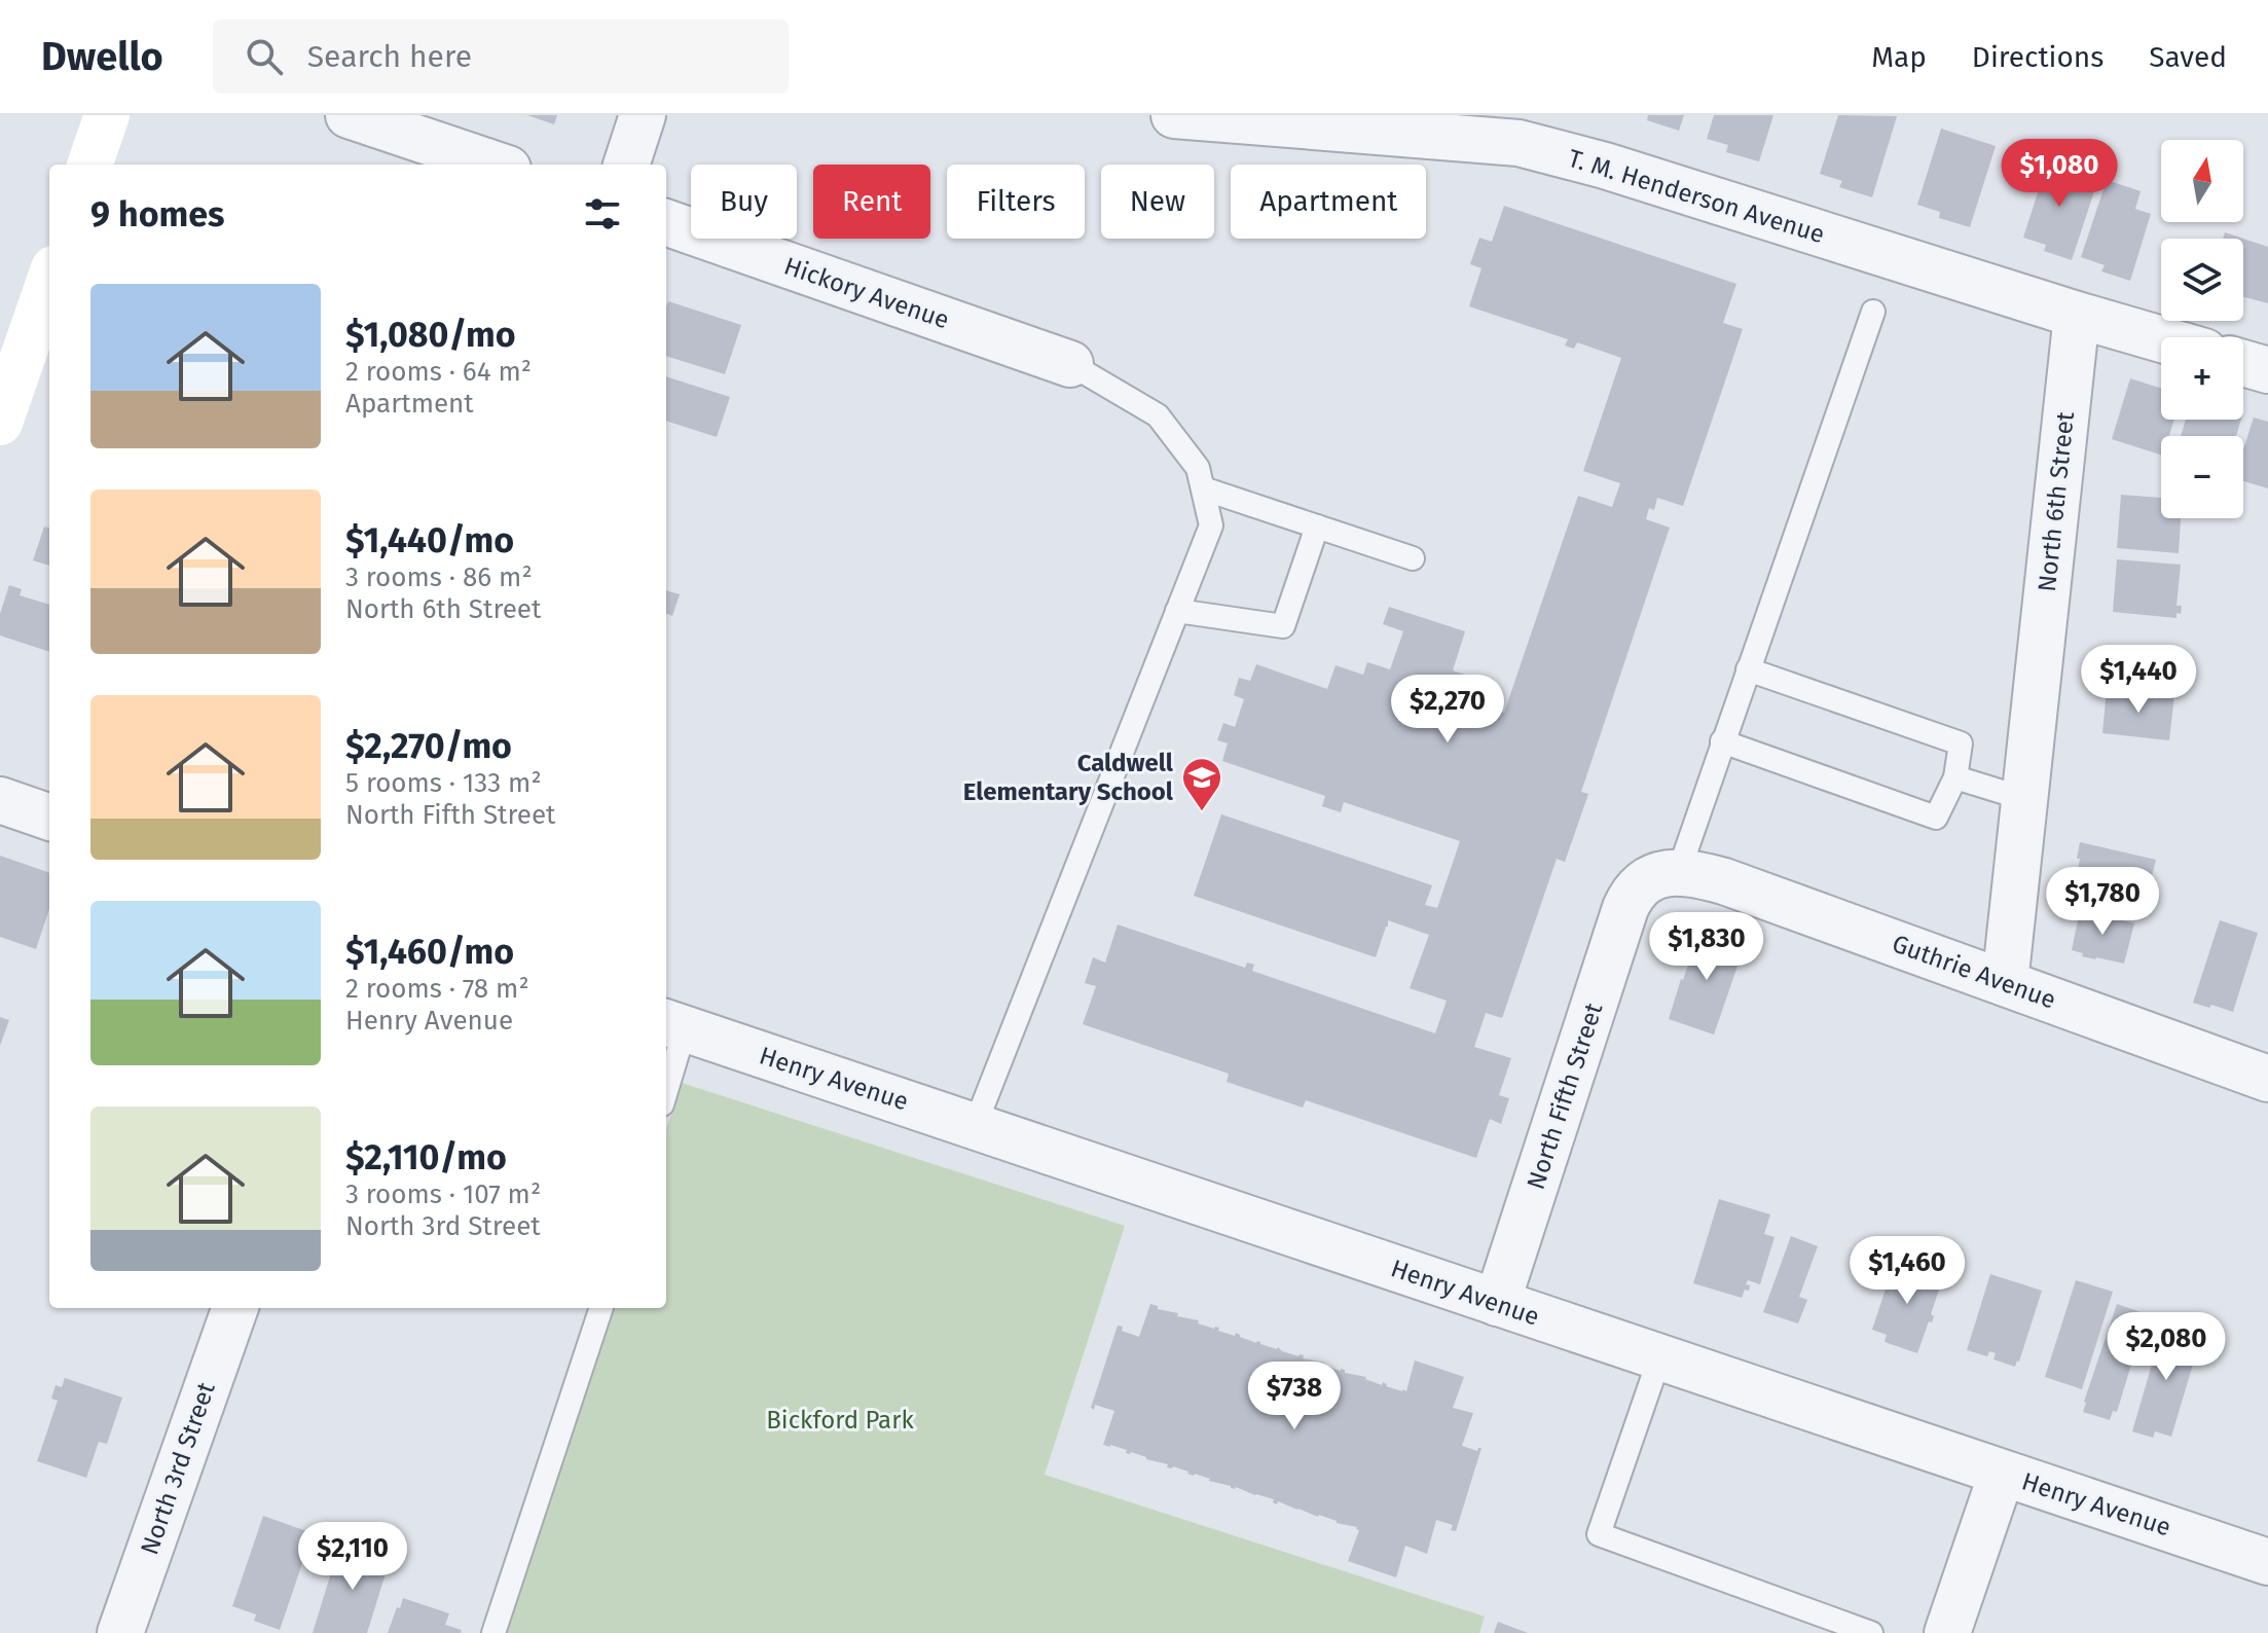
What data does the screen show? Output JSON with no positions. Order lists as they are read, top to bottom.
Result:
{
  "streets": {
    "street": [
      "T. M. Henderson Avenue",
      "Hickory Avenue",
      "North 6th Street",
      "Guthrie Avenue",
      "Henry Avenue",
      "North Fifth Street",
      "North 3rd Street"
    ]
  },
  "crossings": [
    ["T. M. Henderson Avenue", "North 6th Street"],
    ["North 6th Street", "Guthrie Avenue"],
    ["Guthrie Avenue", "North Fifth Street"],
    ["Henry Avenue", "North Fifth Street"]
  ],
  "parks": ["Bickford Park"],
  "places": {
    "school or university": ["Caldwell Elementary School"]
  },
  "north": "top",
  "page": {
    "header": "Dwello",
    "search": "Search here",
    "nav": ["Map", "Directions", "Saved"],
    "price": [
      "$1,080",
      "$1,440",
      "$2,270",
      "$1,780",
      "$1,830",
      "$1,460",
      "$2,080",
      "$738",
      "$2,110"
    ],
    "map_buttons": ["+", "−"],
    "chip": [
      "Buy",
      "Rent",
      "Filters",
      "New",
      "Apartment"
    ],
    "heading": "9 homes",
    "list": [
      {
        "name": "$1,080/mo",
        "note": "2 rooms · 64 m² · Apartment"
      },
      {
        "name": "$1,440/mo",
        "note": "3 rooms · 86 m² · North 6th Street"
      },
      {
        "name": "$2,270/mo",
        "note": "5 rooms · 133 m² · North Fifth Street"
      },
      {
        "name": "$1,460/mo",
        "note": "2 rooms · 78 m² · Henry Avenue"
      },
      {
        "name": "$2,110/mo",
        "note": "3 rooms · 107 m² · North 3rd Street"
      }
    ]
  }
}
